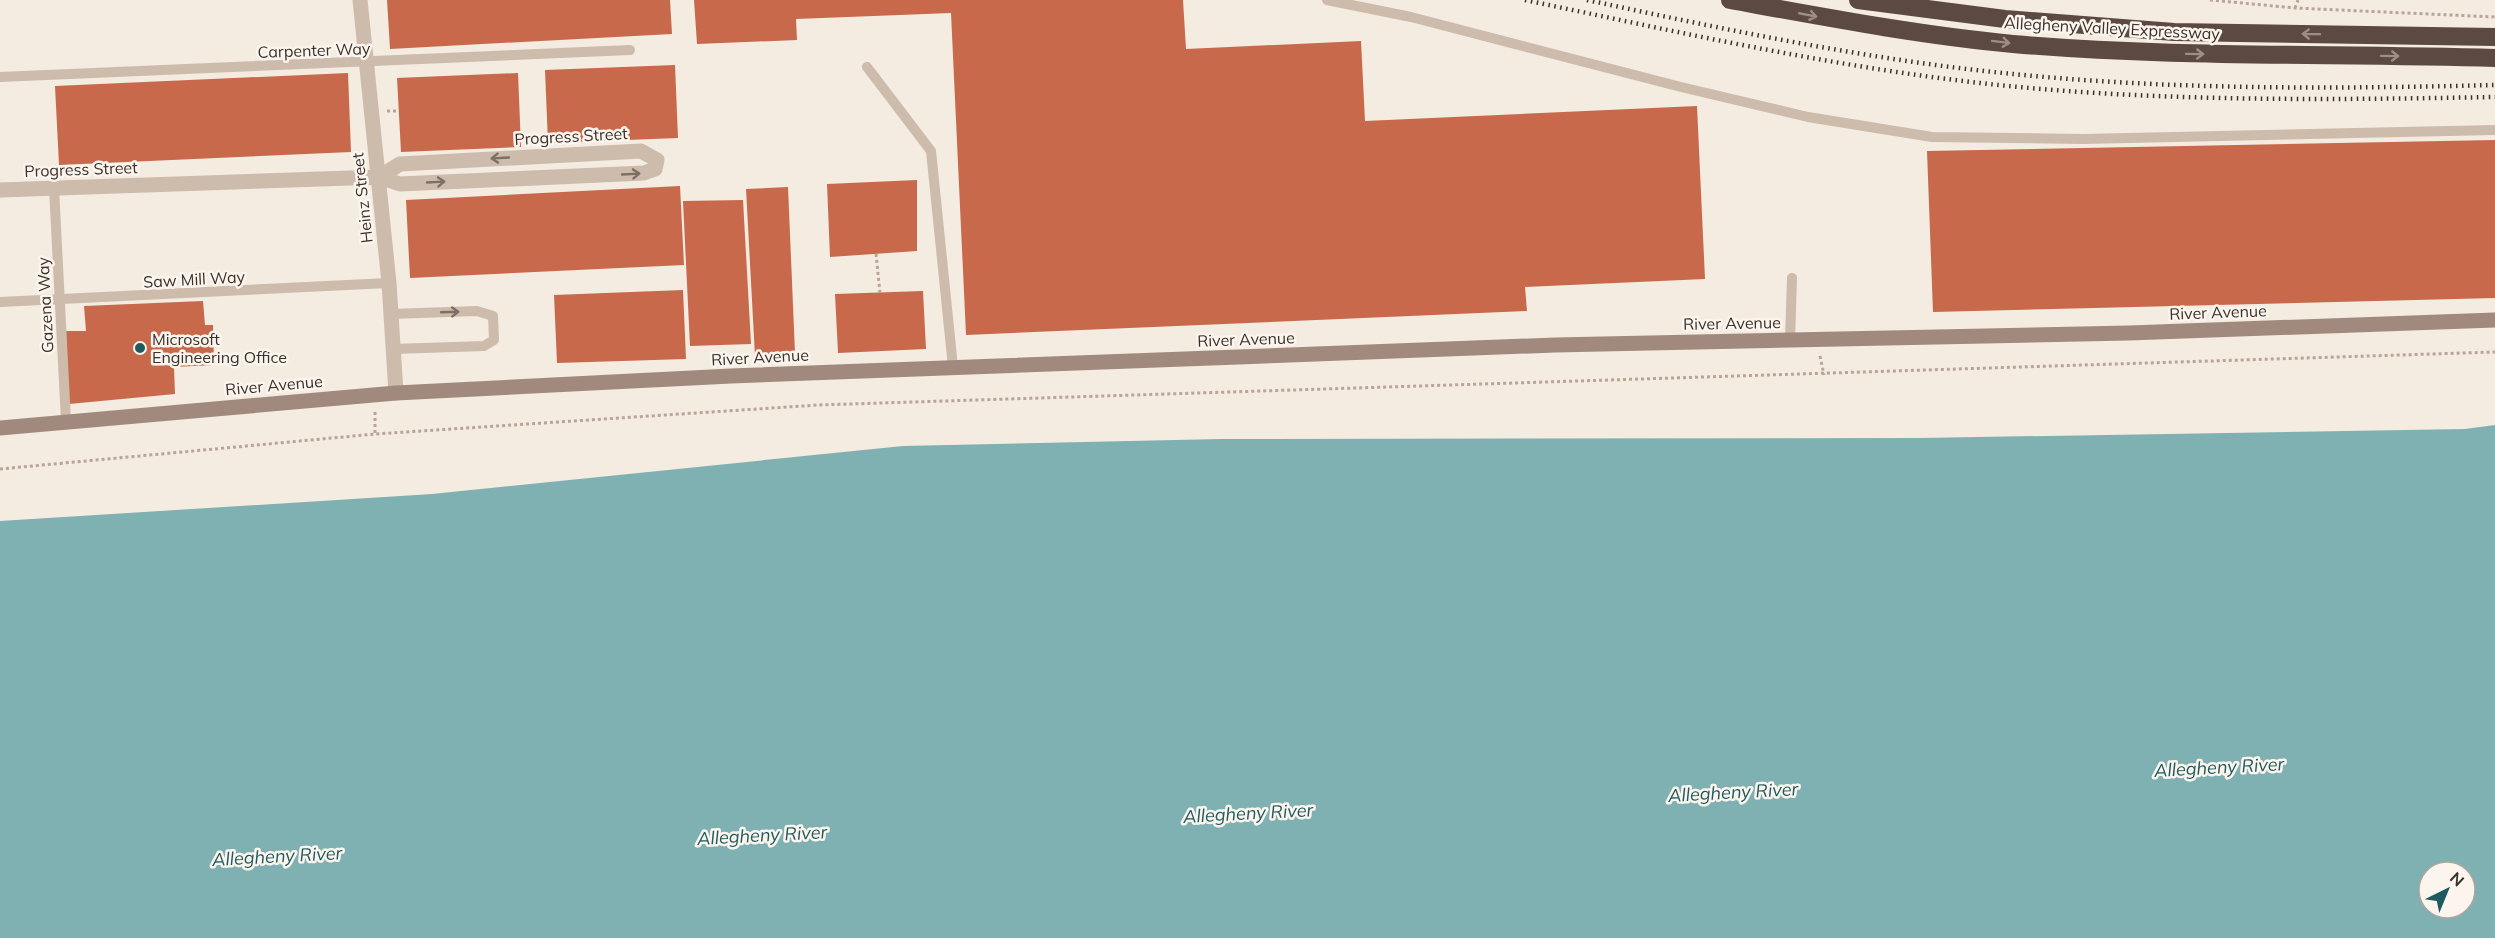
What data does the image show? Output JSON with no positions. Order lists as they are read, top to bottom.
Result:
{
  "streets": {
    "highway": ["Allegheny Valley Expressway"],
    "street": ["Progress Street", "Heinz Street", "River Avenue"],
    "lane": ["Carpenter Way", "Saw Mill Way", "Gazena Way"]
  },
  "crossings": [
    ["Carpenter Way", "Heinz Street"],
    ["Progress Street", "Heinz Street"],
    ["Progress Street", "Gazena Way"],
    ["Heinz Street", "Saw Mill Way"],
    ["Heinz Street", "River Avenue"],
    ["Saw Mill Way", "Gazena Way"],
    ["Gazena Way", "River Avenue"]
  ],
  "water": ["Allegheny River"],
  "places": ["Microsoft Engineering Office"],
  "north": "top right"
}
